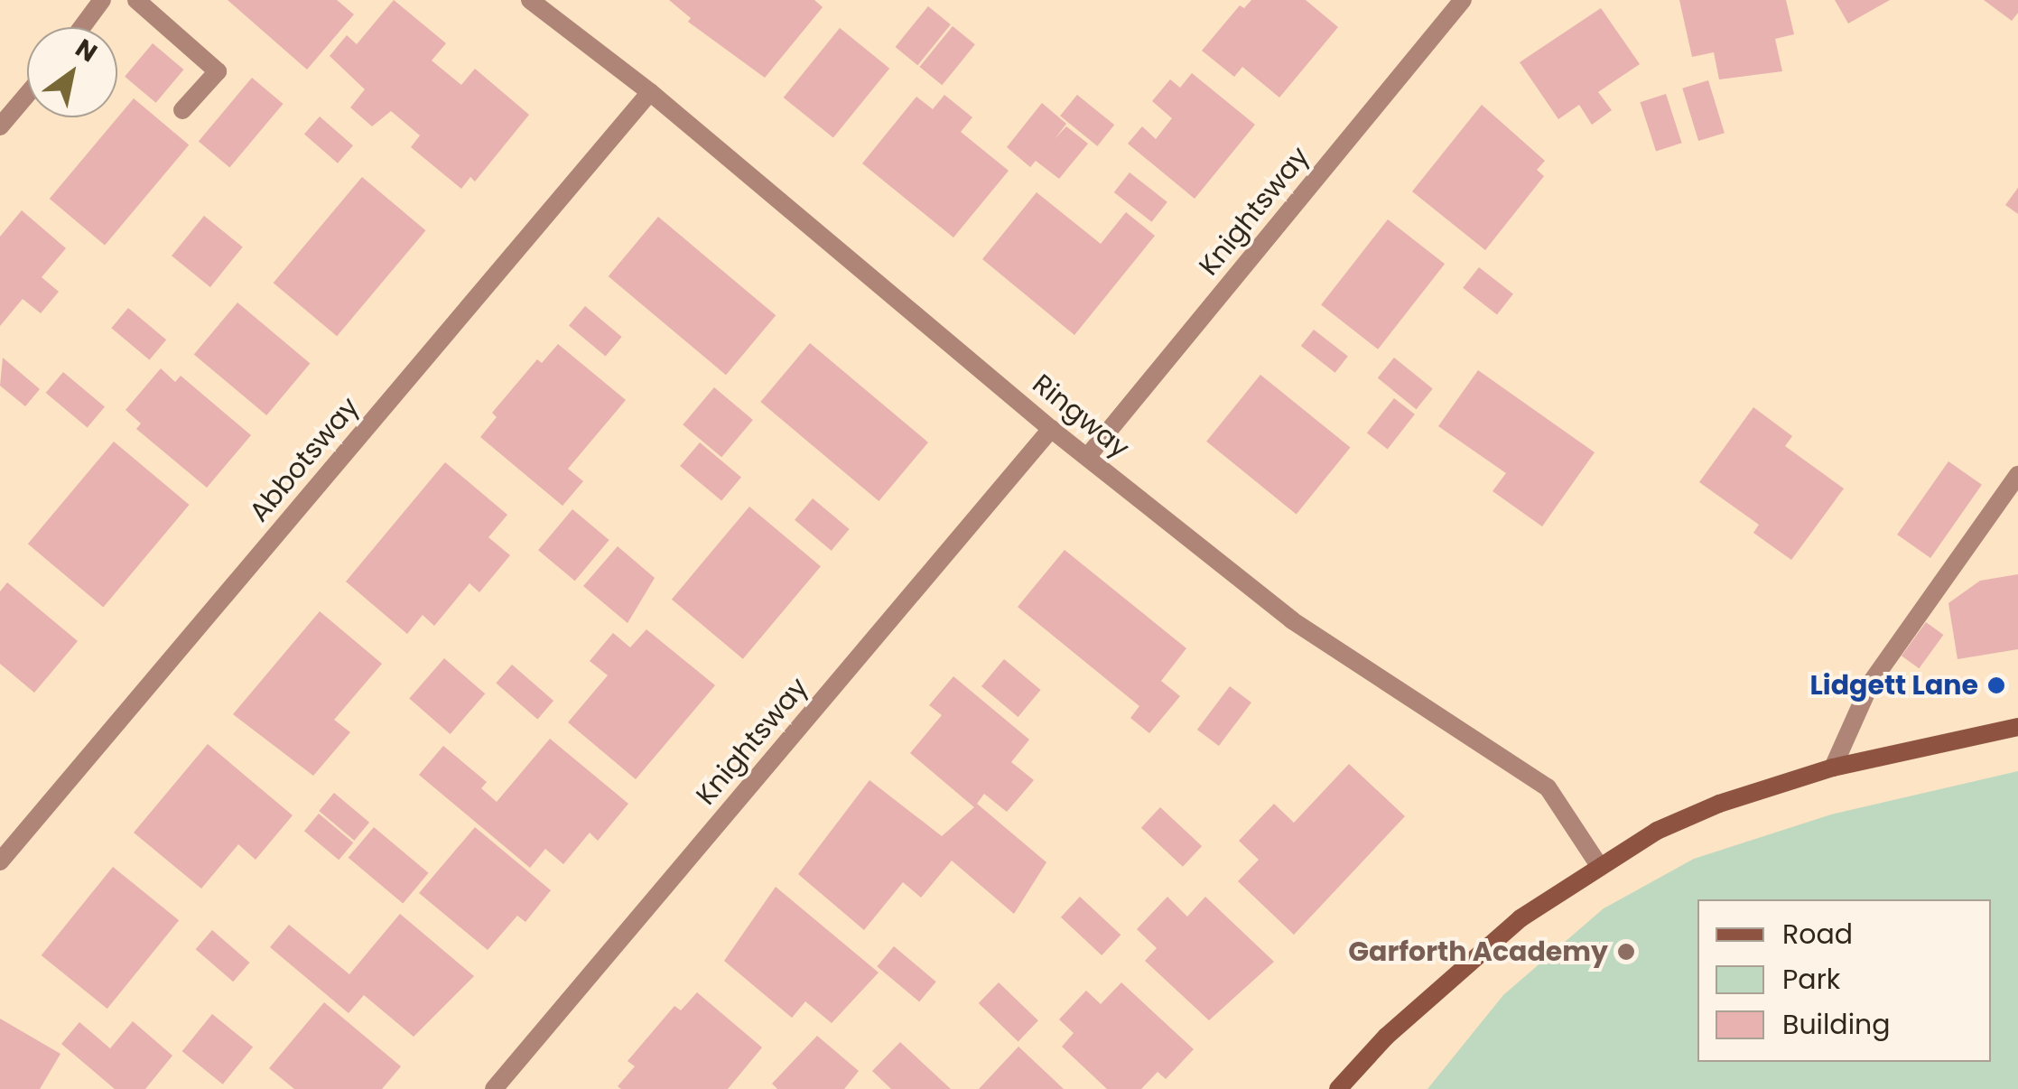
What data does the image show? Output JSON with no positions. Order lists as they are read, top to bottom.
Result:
{
  "streets": {
    "street": ["Knightsway", "Ringway", "Abbotsway"]
  },
  "crossings": [
    ["Knightsway", "Ringway"],
    ["Ringway", "Abbotsway"]
  ],
  "places": ["Lidgett Lane", "Garforth Academy"],
  "legend": ["Road", "Park", "Building"],
  "north": "top right"
}
